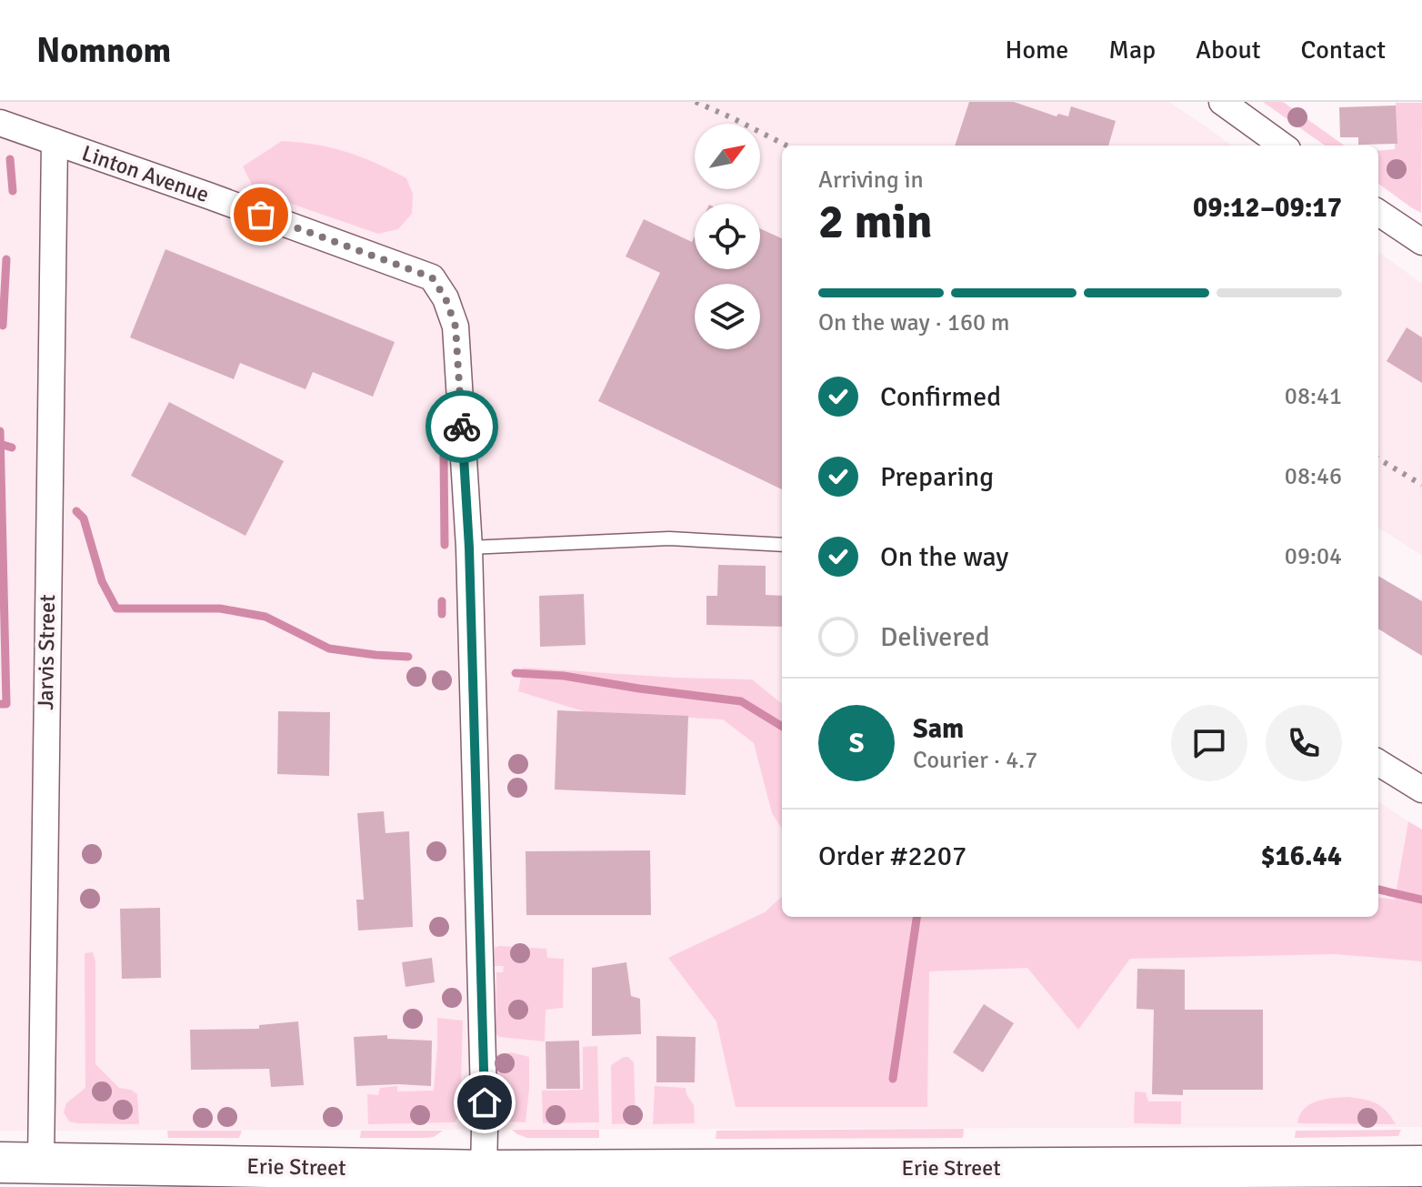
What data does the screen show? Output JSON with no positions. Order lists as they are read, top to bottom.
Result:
{
  "streets": {
    "main road": ["Erie Street"],
    "street": ["Linton Avenue", "Jarvis Street"]
  },
  "crossings": [
    ["Linton Avenue", "Jarvis Street"],
    ["Jarvis Street", "Erie Street"]
  ],
  "north": "top right",
  "page": {
    "header": "Nomnom",
    "nav": [
      "Home",
      "Map",
      "About",
      "Contact"
    ],
    "heading": ["2 min", "Arriving in", "09:12–09:17"],
    "panel": [
      "Sam",
      "Courier · 4.7",
      "Order #2207",
      "$16.44"
    ],
    "bar": "On the way · 160 m",
    "list": [
      ["Confirmed", "08:41"],
      ["Preparing", "08:46"],
      ["On the way", "09:04"],
      "Delivered"
    ],
    "round": "S"
  }
}
